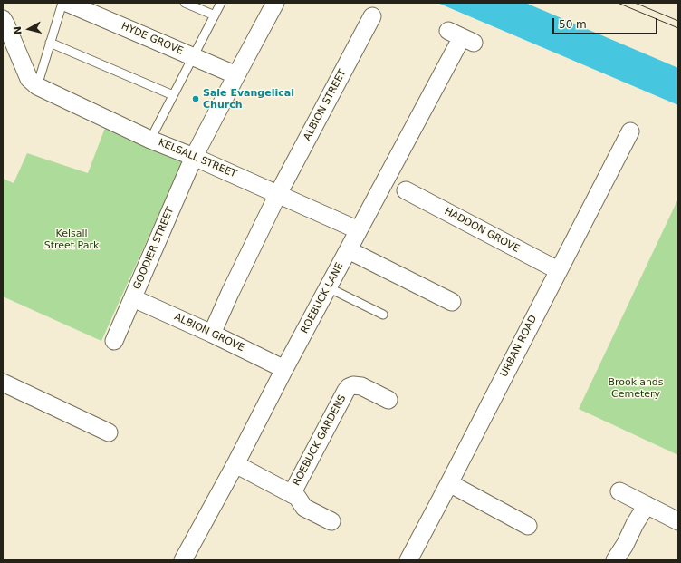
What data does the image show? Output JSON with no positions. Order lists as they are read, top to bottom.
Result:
{
  "streets": {
    "street": [
      "HYDE GROVE",
      "ALBION STREET",
      "KELSALL STREET",
      "HADDON GROVE",
      "GOODIER STREET",
      "ROEBUCK LANE",
      "ALBION GROVE",
      "URBAN ROAD",
      "ROEBUCK GARDENS"
    ]
  },
  "crossings": [
    ["HYDE GROVE", "GOODIER STREET"],
    ["ALBION STREET", "KELSALL STREET"],
    ["ALBION STREET", "ALBION GROVE"],
    ["KELSALL STREET", "GOODIER STREET"],
    ["KELSALL STREET", "ROEBUCK LANE"],
    ["HADDON GROVE", "URBAN ROAD"],
    ["GOODIER STREET", "ALBION GROVE"],
    ["ROEBUCK LANE", "ALBION GROVE"],
    ["ROEBUCK LANE", "ROEBUCK GARDENS"]
  ],
  "parks": ["Kelsall Street Park", "Brooklands Cemetery"],
  "places": ["Sale Evangelical Church"],
  "scale_bar": "50 m",
  "north": "left"
}
